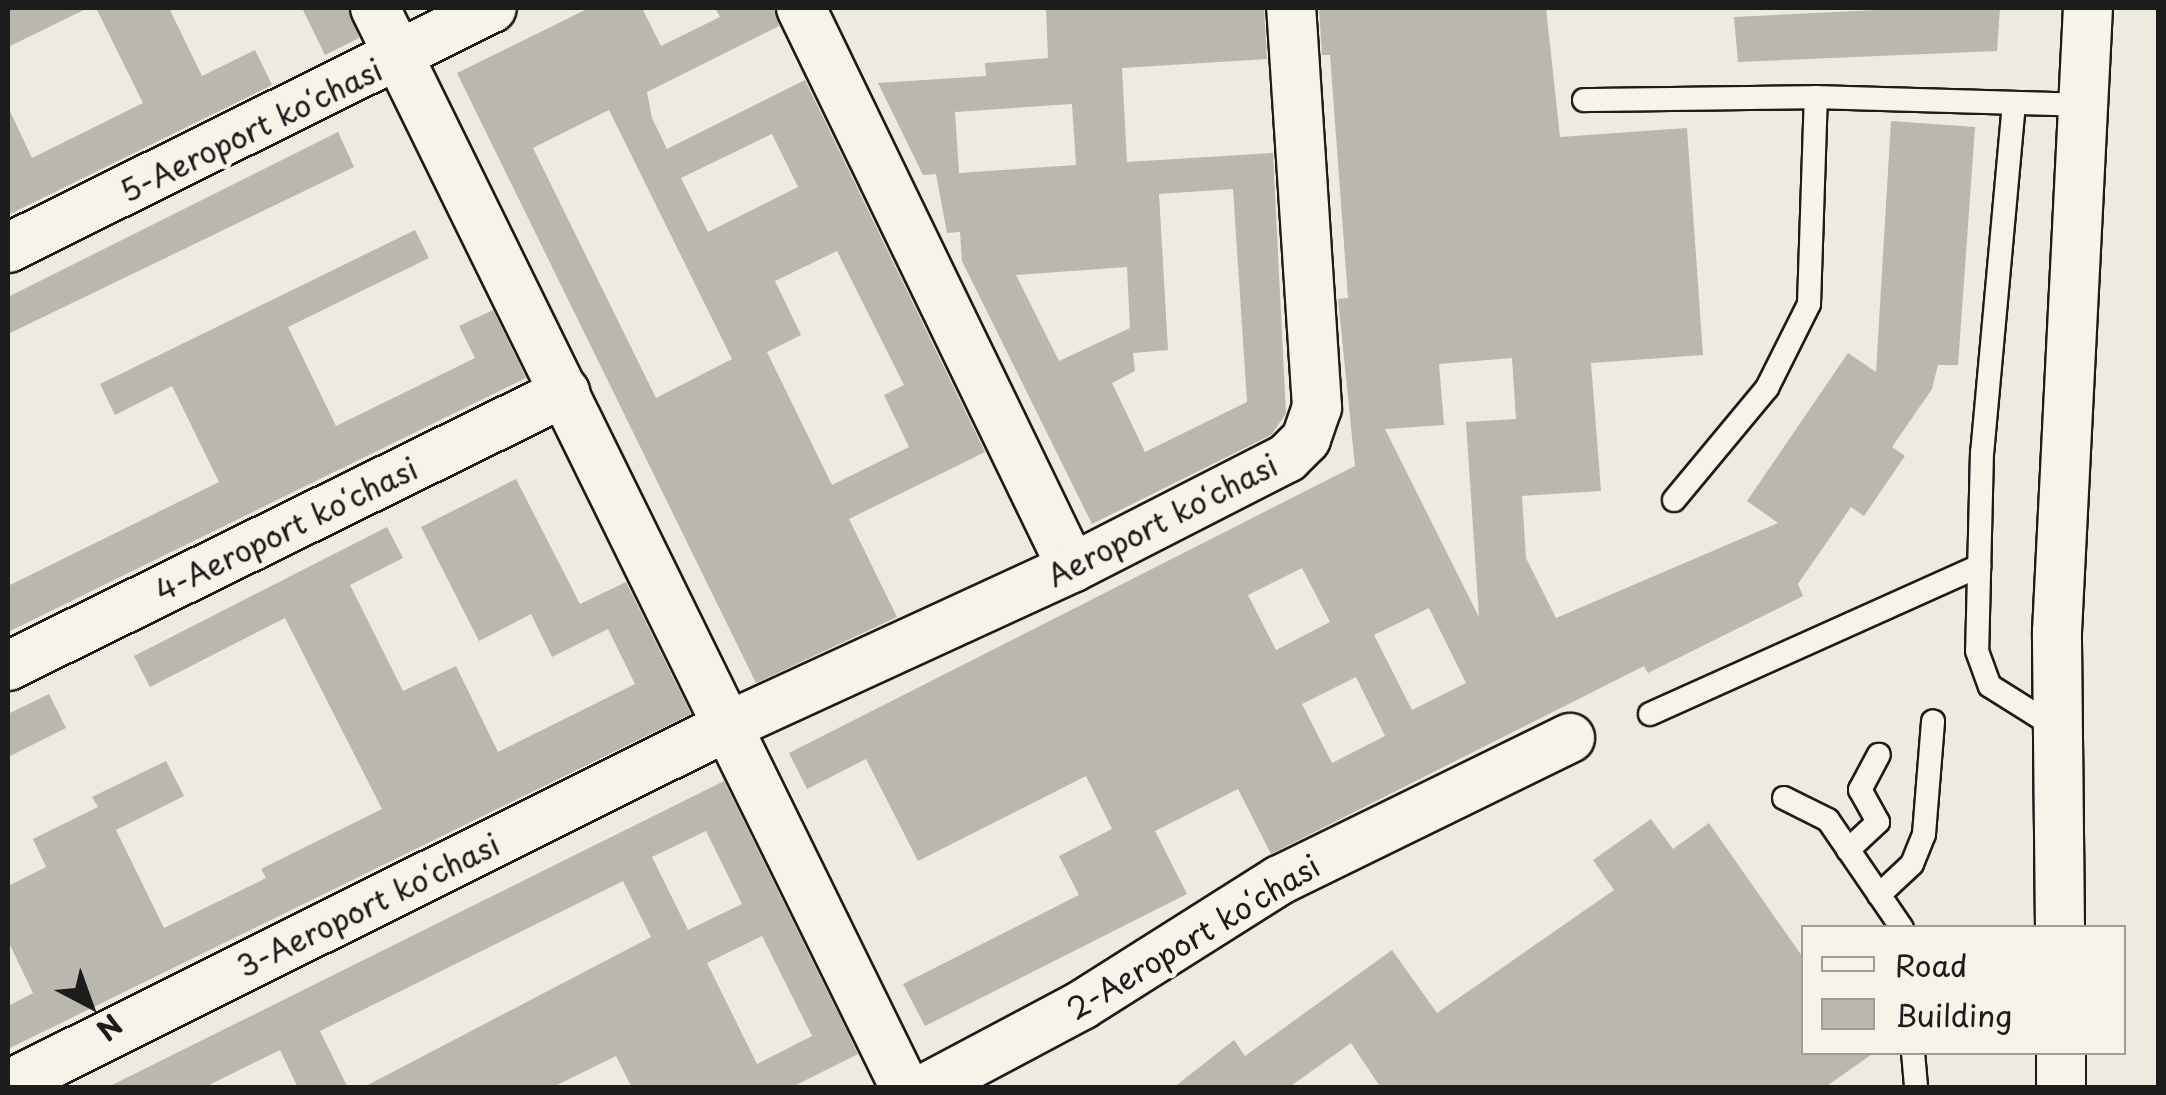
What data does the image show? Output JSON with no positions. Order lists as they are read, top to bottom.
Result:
{
  "streets": {
    "street": [
      "5-Aeroport koʻchasi",
      "Aeroport koʻchasi",
      "4-Aeroport koʻchasi",
      "3-Aeroport koʻchasi",
      "2-Aeroport koʻchasi"
    ]
  },
  "crossings": [
    ["Aeroport koʻchasi", "3-Aeroport koʻchasi"]
  ],
  "legend": ["Road", "Building"],
  "north": "bottom right"
}
